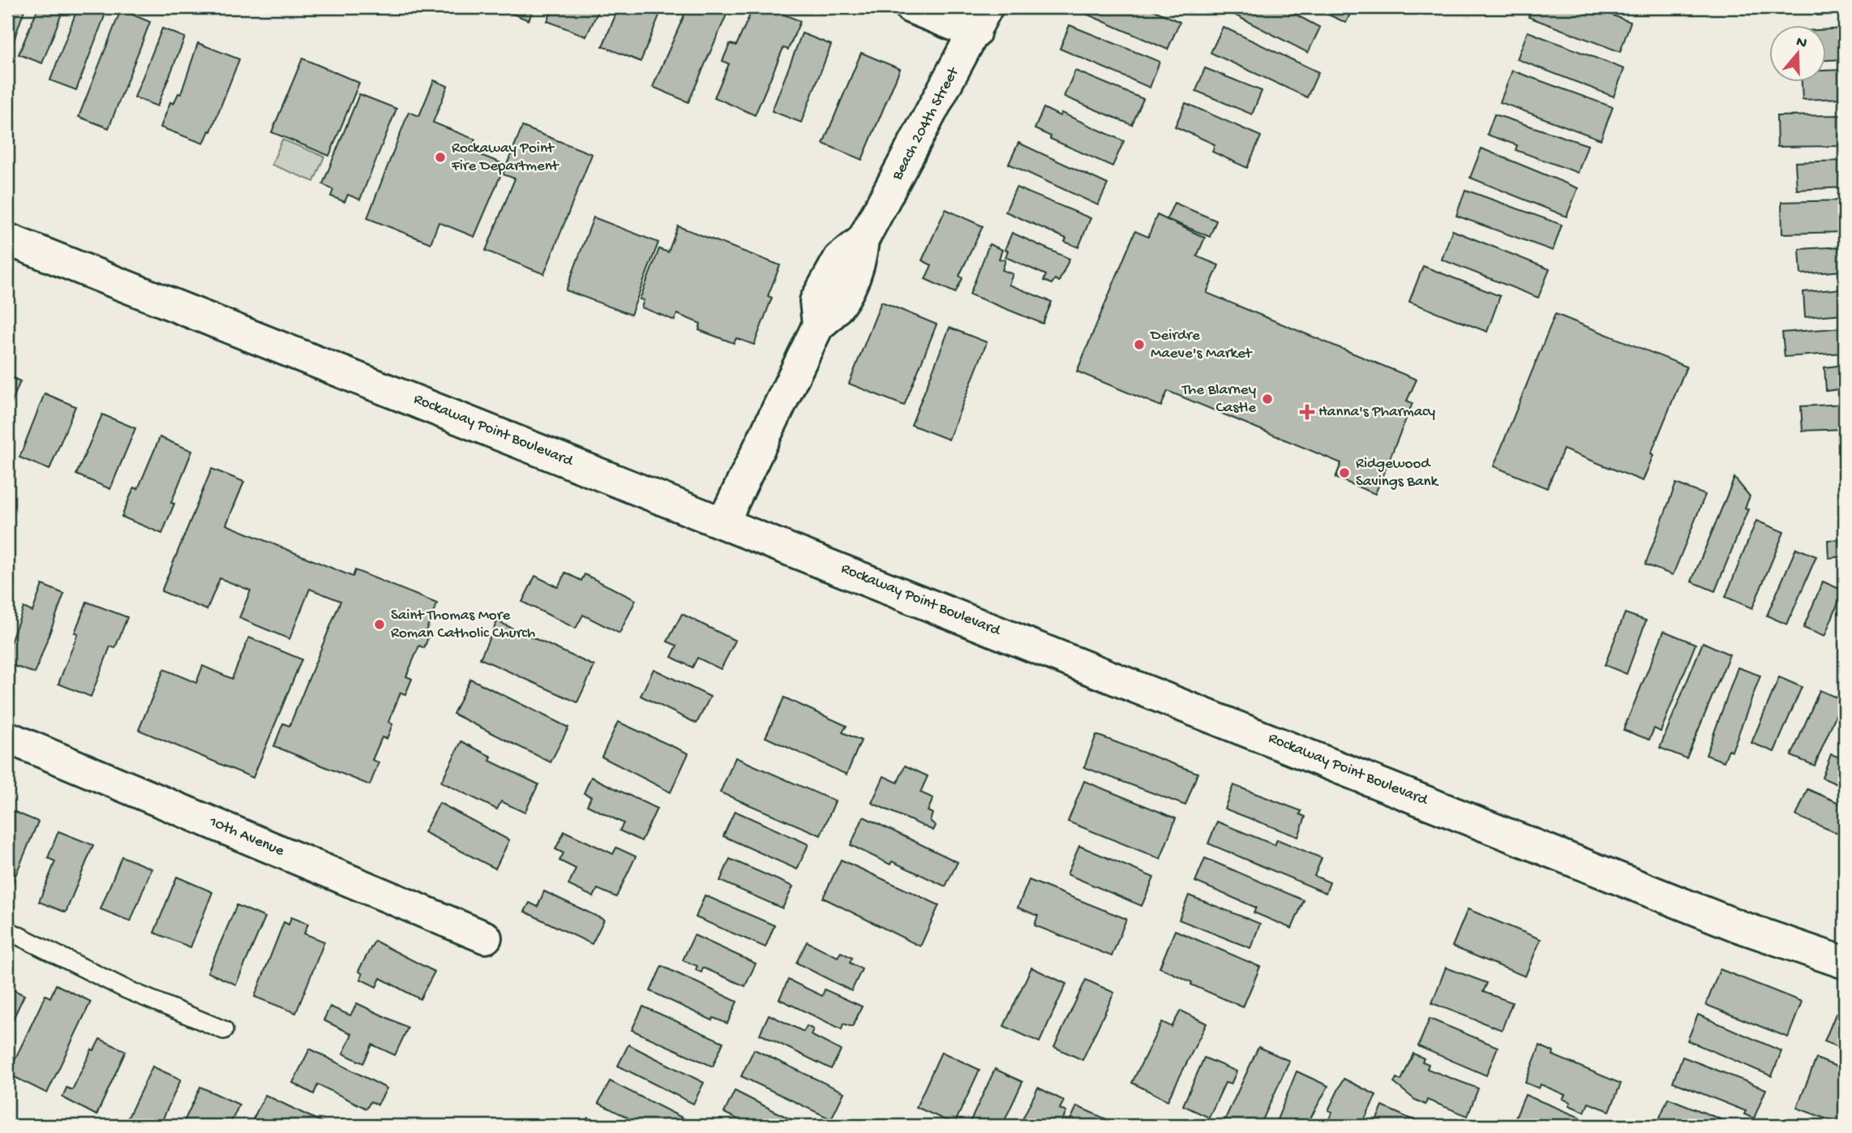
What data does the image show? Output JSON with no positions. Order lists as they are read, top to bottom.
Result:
{
  "streets": {
    "street": ["Beach 204th Street", "Rockaway Point Boulevard", "10th Avenue"]
  },
  "crossings": [
    ["Beach 204th Street", "Rockaway Point Boulevard"]
  ],
  "places": {
    "other": [
      "Rockaway Point Fire Department",
      "Deirdre Maeve's Market",
      "The Blarney Castle",
      "Ridgewood Savings Bank",
      "Saint Thomas More Roman Catholic Church"
    ],
    "health": ["Hanna's Pharmacy"]
  },
  "north": "top"
}
